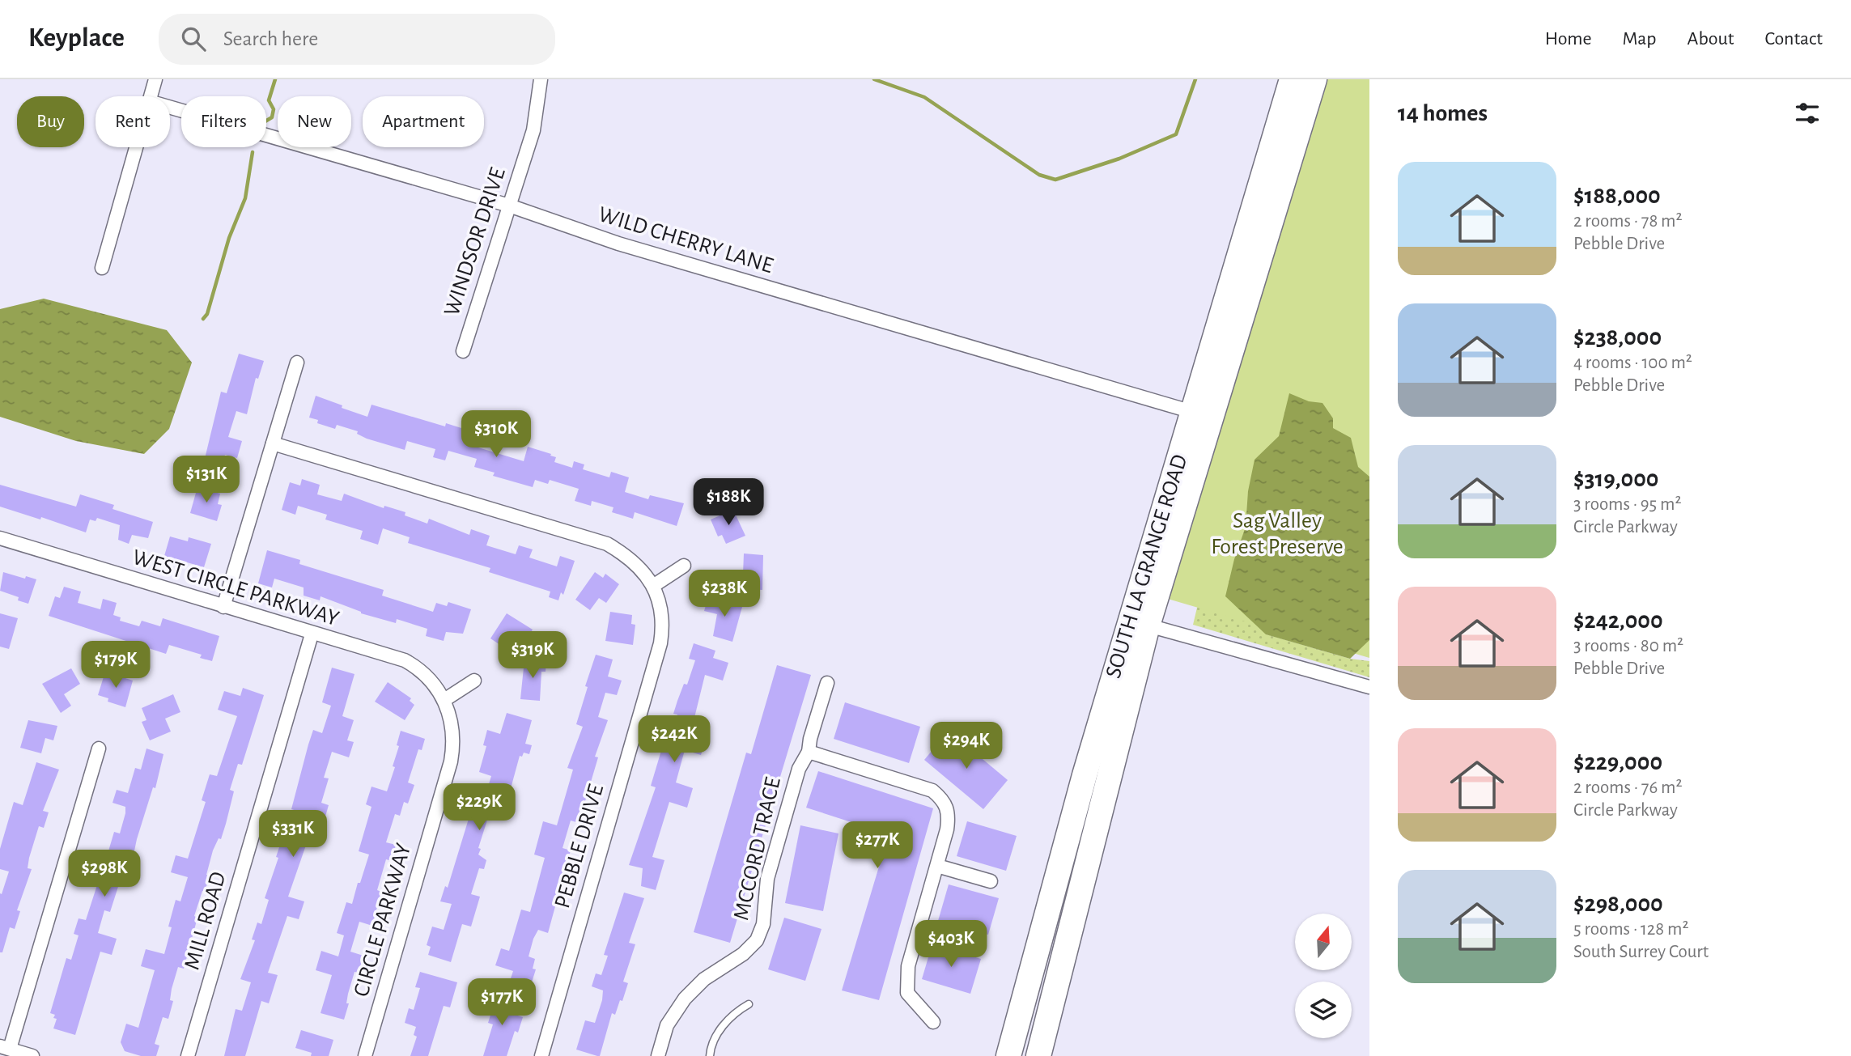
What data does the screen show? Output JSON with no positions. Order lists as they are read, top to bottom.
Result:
{
  "streets": {
    "highway": ["SOUTH LA GRANGE ROAD"],
    "street": [
      "WILD CHERRY LANE",
      "WINDSOR DRIVE",
      "WEST CIRCLE PARKWAY",
      "PEBBLE DRIVE",
      "MCCORD TRACE",
      "CIRCLE PARKWAY",
      "MILL ROAD"
    ]
  },
  "crossings": [
    ["WILD CHERRY LANE", "WINDSOR DRIVE"],
    ["WILD CHERRY LANE", "SOUTH LA GRANGE ROAD"],
    ["WEST CIRCLE PARKWAY", "CIRCLE PARKWAY"],
    ["WEST CIRCLE PARKWAY", "MILL ROAD"]
  ],
  "parks": ["Sag Valley Forest Preserve"],
  "north": "top",
  "page": {
    "header": "Keyplace",
    "search": "Search here",
    "nav": [
      "Home",
      "Map",
      "About",
      "Contact"
    ],
    "heading": "14 homes",
    "chip": [
      "Buy",
      "Rent",
      "Filters",
      "New",
      "Apartment"
    ],
    "list": [
      {
        "name": "$188,000",
        "note": "2 rooms · 78 m² · Pebble Drive"
      },
      {
        "name": "$238,000",
        "note": "4 rooms · 100 m² · Pebble Drive"
      },
      {
        "name": "$319,000",
        "note": "3 rooms · 95 m² · Circle Parkway"
      },
      {
        "name": "$242,000",
        "note": "3 rooms · 80 m² · Pebble Drive"
      },
      {
        "name": "$229,000",
        "note": "2 rooms · 76 m² · Circle Parkway"
      },
      {
        "name": "$298,000",
        "note": "5 rooms · 128 m² · South Surrey Court"
      }
    ],
    "price": [
      "$310K",
      "$131K",
      "$188K",
      "$238K",
      "$319K",
      "$179K",
      "$242K",
      "$294K",
      "$229K",
      "$331K",
      "$277K",
      "$298K",
      "$403K",
      "$177K"
    ]
  }
}
